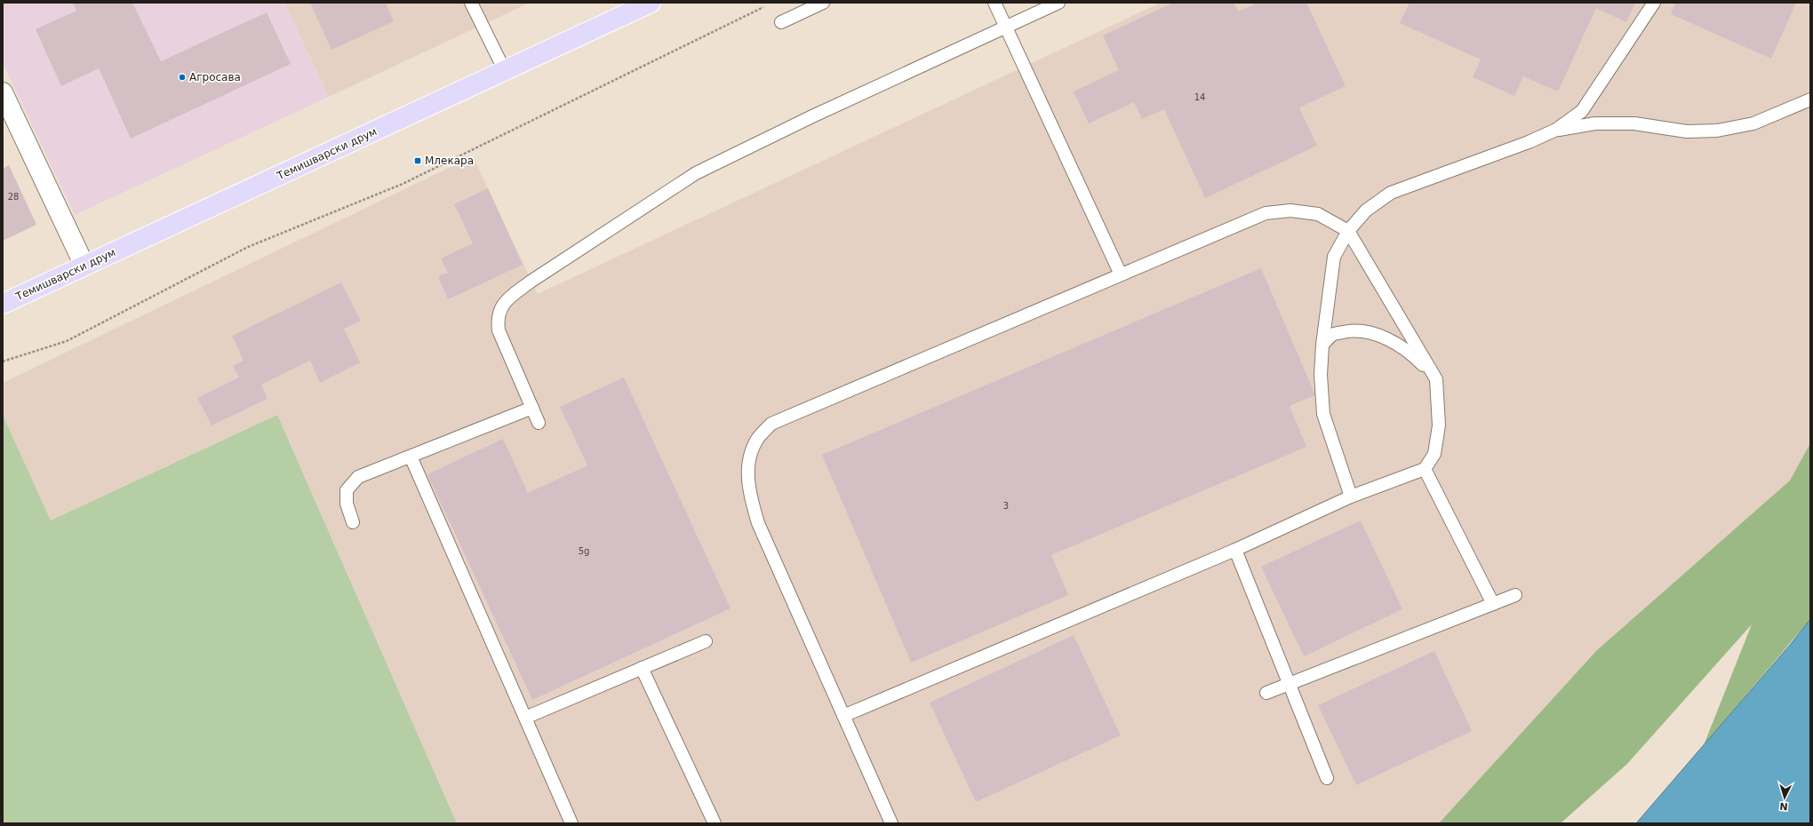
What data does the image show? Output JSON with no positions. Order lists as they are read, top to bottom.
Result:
{
  "streets": {
    "main road": ["Темишварски друм"]
  },
  "places": {
    "other": ["Агросава"],
    "transit": ["Млекара"]
  },
  "house_numbers": [
    "14",
    "28",
    "3",
    "5g"
  ],
  "north": "bottom"
}
